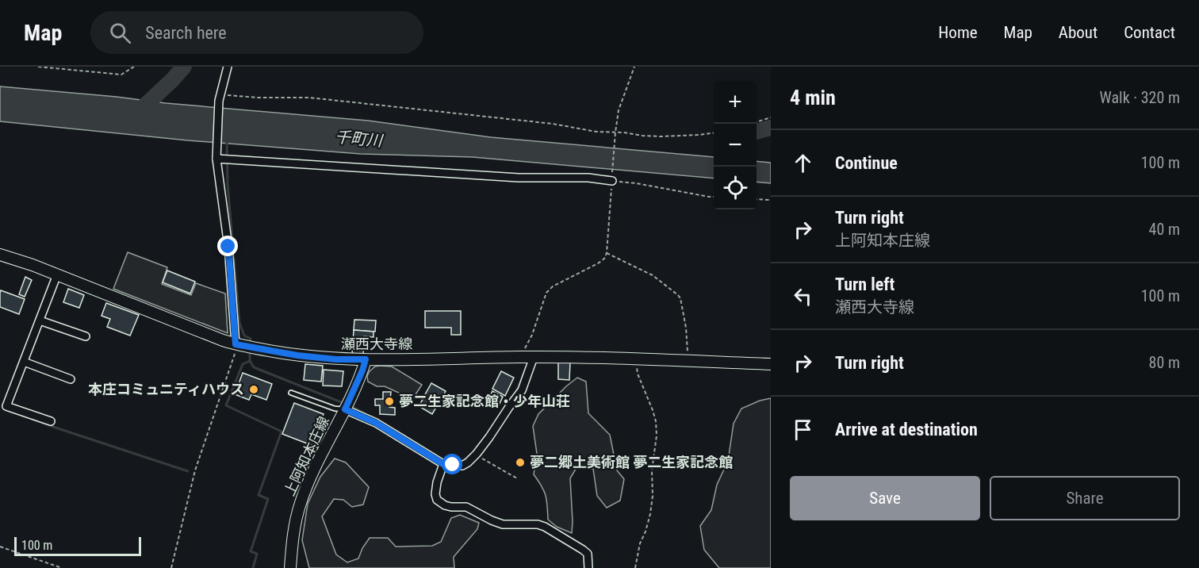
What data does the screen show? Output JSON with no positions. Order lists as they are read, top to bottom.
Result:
{
  "streets": {
    "main road": ["瀬西大寺線", "上阿知本庄線"]
  },
  "crossings": [
    ["瀬西大寺線", "上阿知本庄線"]
  ],
  "water": ["千町川"],
  "places": ["本庄コミュニティハウス", "夢二生家記念館・少年山荘", "夢二郷土美術館 夢二生家記念館"],
  "scale_bar": "100 m",
  "page": {
    "header": "Map",
    "search": "Search here",
    "nav": [
      "Home",
      "Map",
      "About",
      "Contact"
    ],
    "heading": ["4 min", "Walk · 320 m"],
    "map_buttons": ["+", "−"],
    "list": [
      ["Continue", "100 m"],
      ["Turn right", "上阿知本庄線", "40 m"],
      ["Turn left", "瀬西大寺線", "100 m"],
      ["Turn right", "80 m"],
      "Arrive at destination"
    ],
    "buttons": ["Save", "Share"],
    "scale": "100 m"
  }
}
